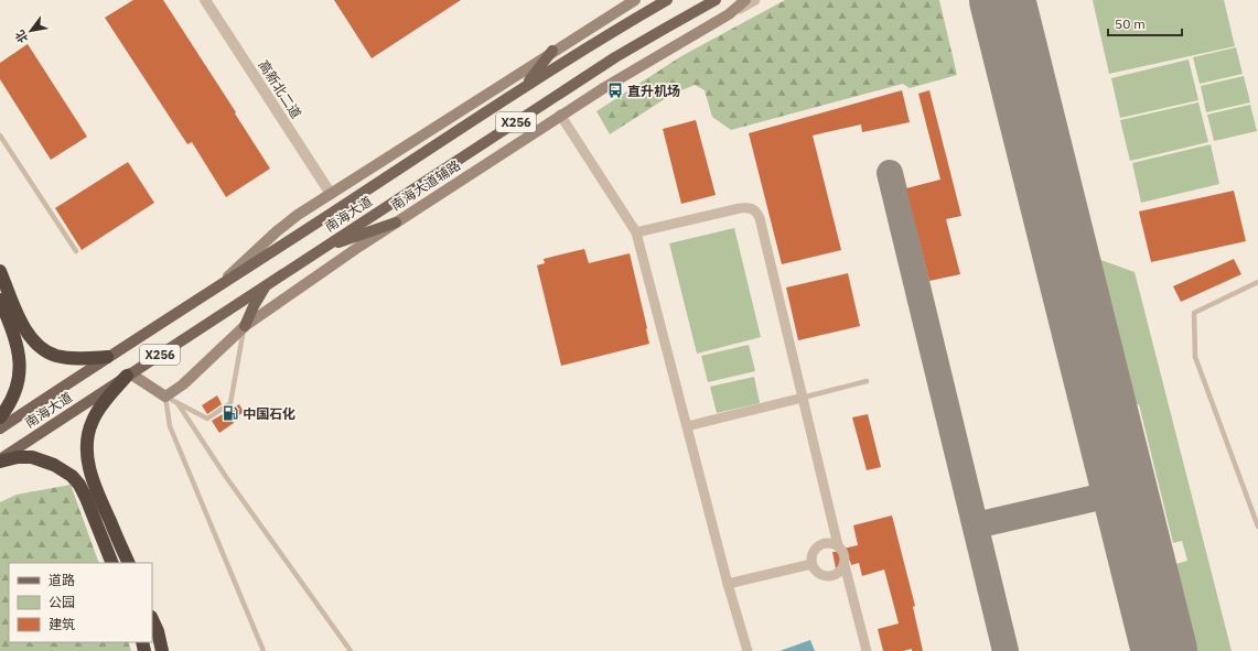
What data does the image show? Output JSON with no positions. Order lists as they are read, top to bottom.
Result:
{
  "streets": {
    "main road": ["X256", "南海大道辅路", "南海大道"],
    "street": ["高新北二道"]
  },
  "places": {
    "bus stop": ["直升机场"],
    "fuel station": ["中国石化"]
  },
  "legend": ["道路", "公园", "建筑"],
  "scale_bar": "50 m",
  "north": "bottom left"
}
